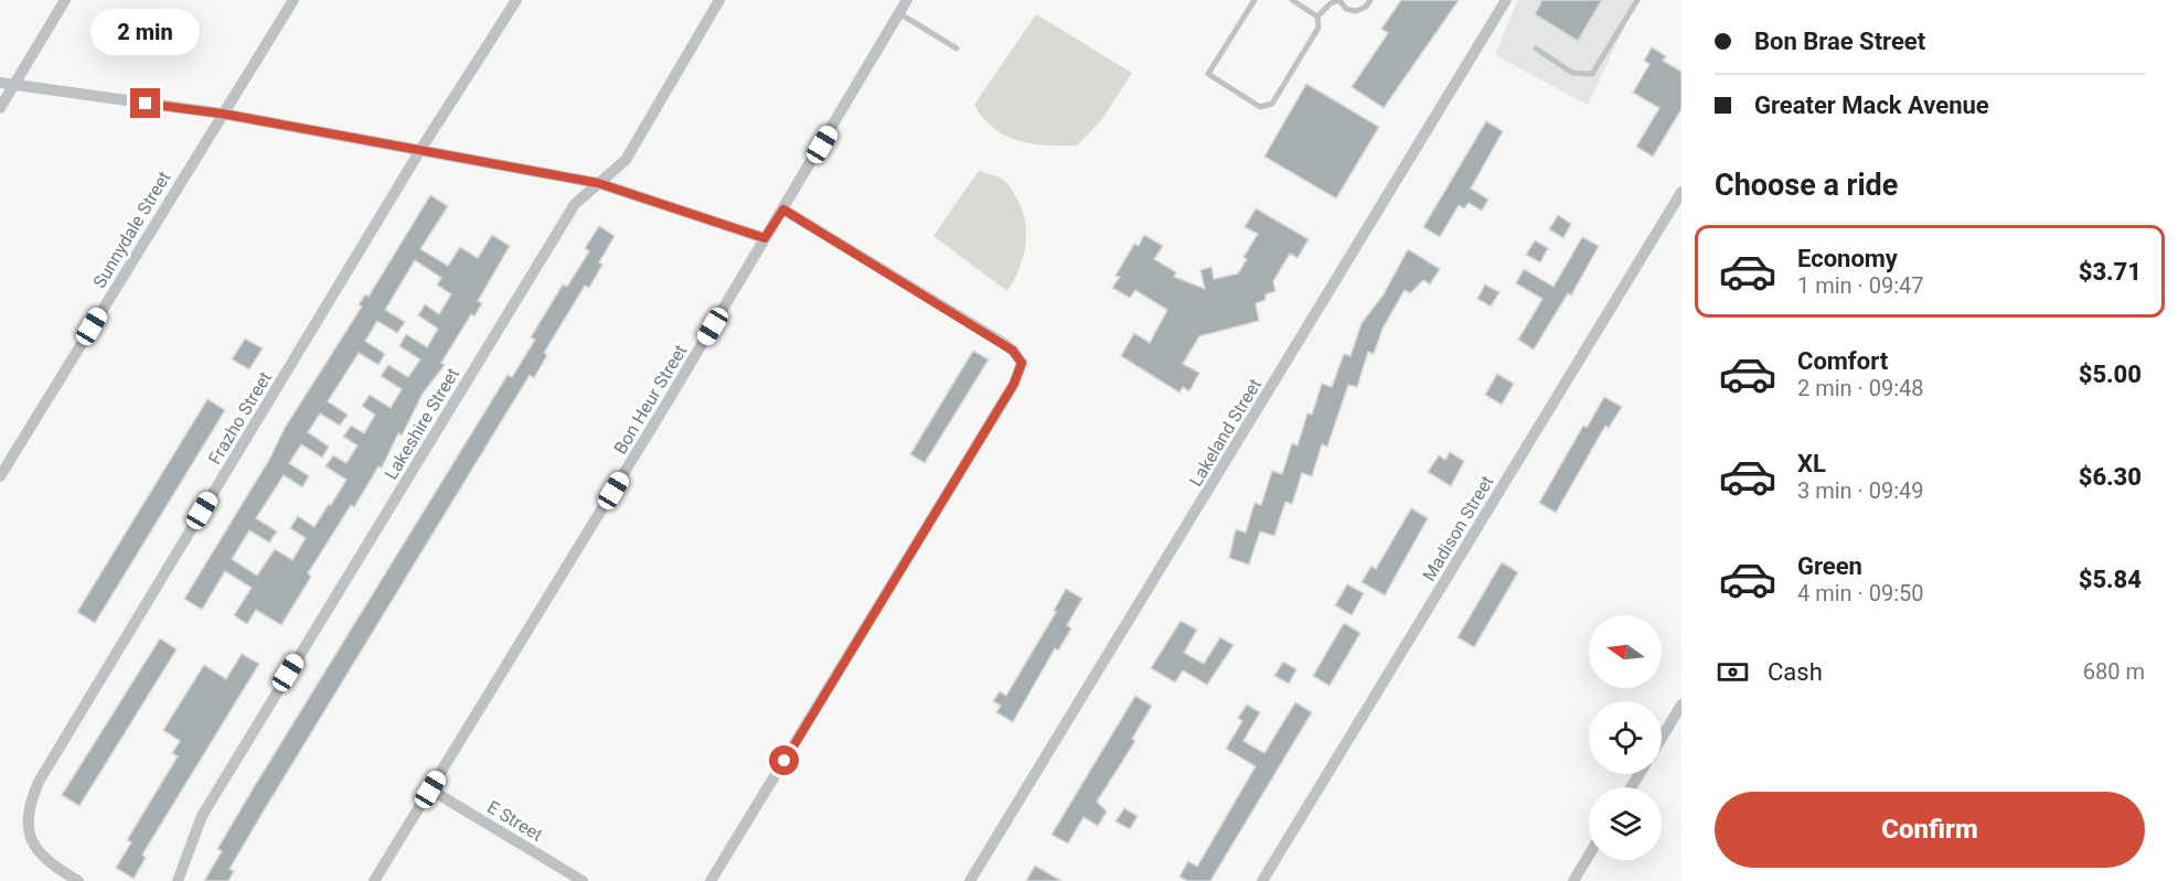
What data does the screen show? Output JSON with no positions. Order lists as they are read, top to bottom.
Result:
{
  "streets": {
    "street": [
      "Sunnydale Street",
      "Bon Heur Street",
      "Frazho Street",
      "Lakeshire Street",
      "Lakeland Street",
      "Madison Street",
      "E Street"
    ]
  },
  "crossings": [
    ["Bon Heur Street", "E Street"]
  ],
  "north": "left",
  "page": {
    "banner": ["Bon Brae Street", "Greater Mack Avenue"],
    "bubble": "2 min",
    "heading": "Choose a ride",
    "list": [
      {
        "name": "Economy",
        "note": "1 min · 09:47",
        "value": "$3.71"
      },
      {
        "name": "Comfort",
        "note": "2 min · 09:48",
        "value": "$5.00"
      },
      {
        "name": "XL",
        "note": "3 min · 09:49",
        "value": "$6.30"
      },
      {
        "name": "Green",
        "note": "4 min · 09:50",
        "value": "$5.84"
      }
    ],
    "pay": ["Cash", "680 m"],
    "buttons": "Confirm"
  }
}
